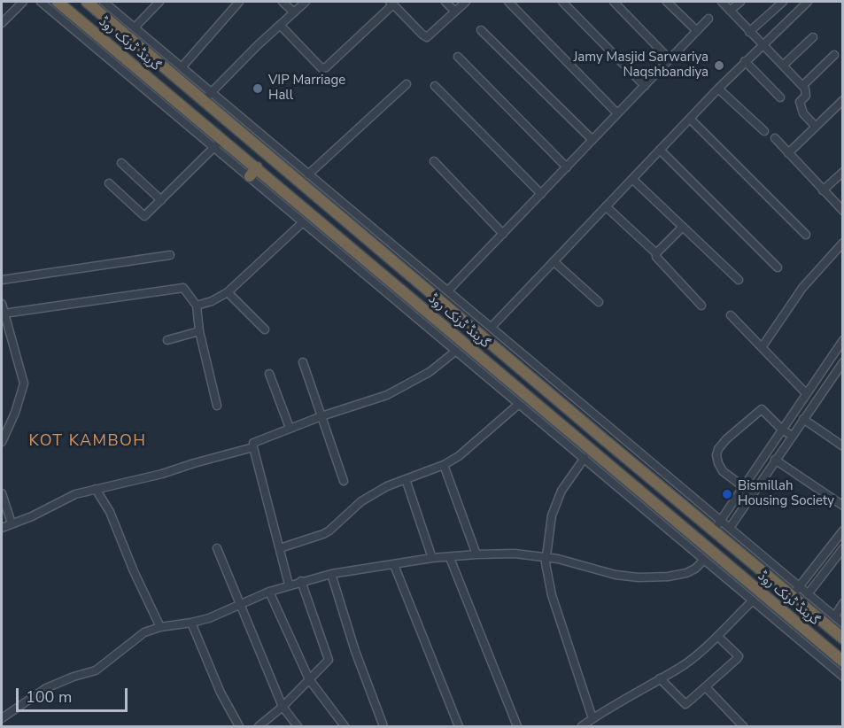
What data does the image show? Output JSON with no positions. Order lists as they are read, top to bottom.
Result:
{
  "streets": {
    "highway": ["گرینڈ ٹرنک روڈ"]
  },
  "districts": ["KOT KAMBOH"],
  "places": ["Jamy Masjid Sarwariya Naqshbandiya", "VIP Marriage Hall", "Bismillah Housing Society"],
  "scale_bar": "100 m"
}
